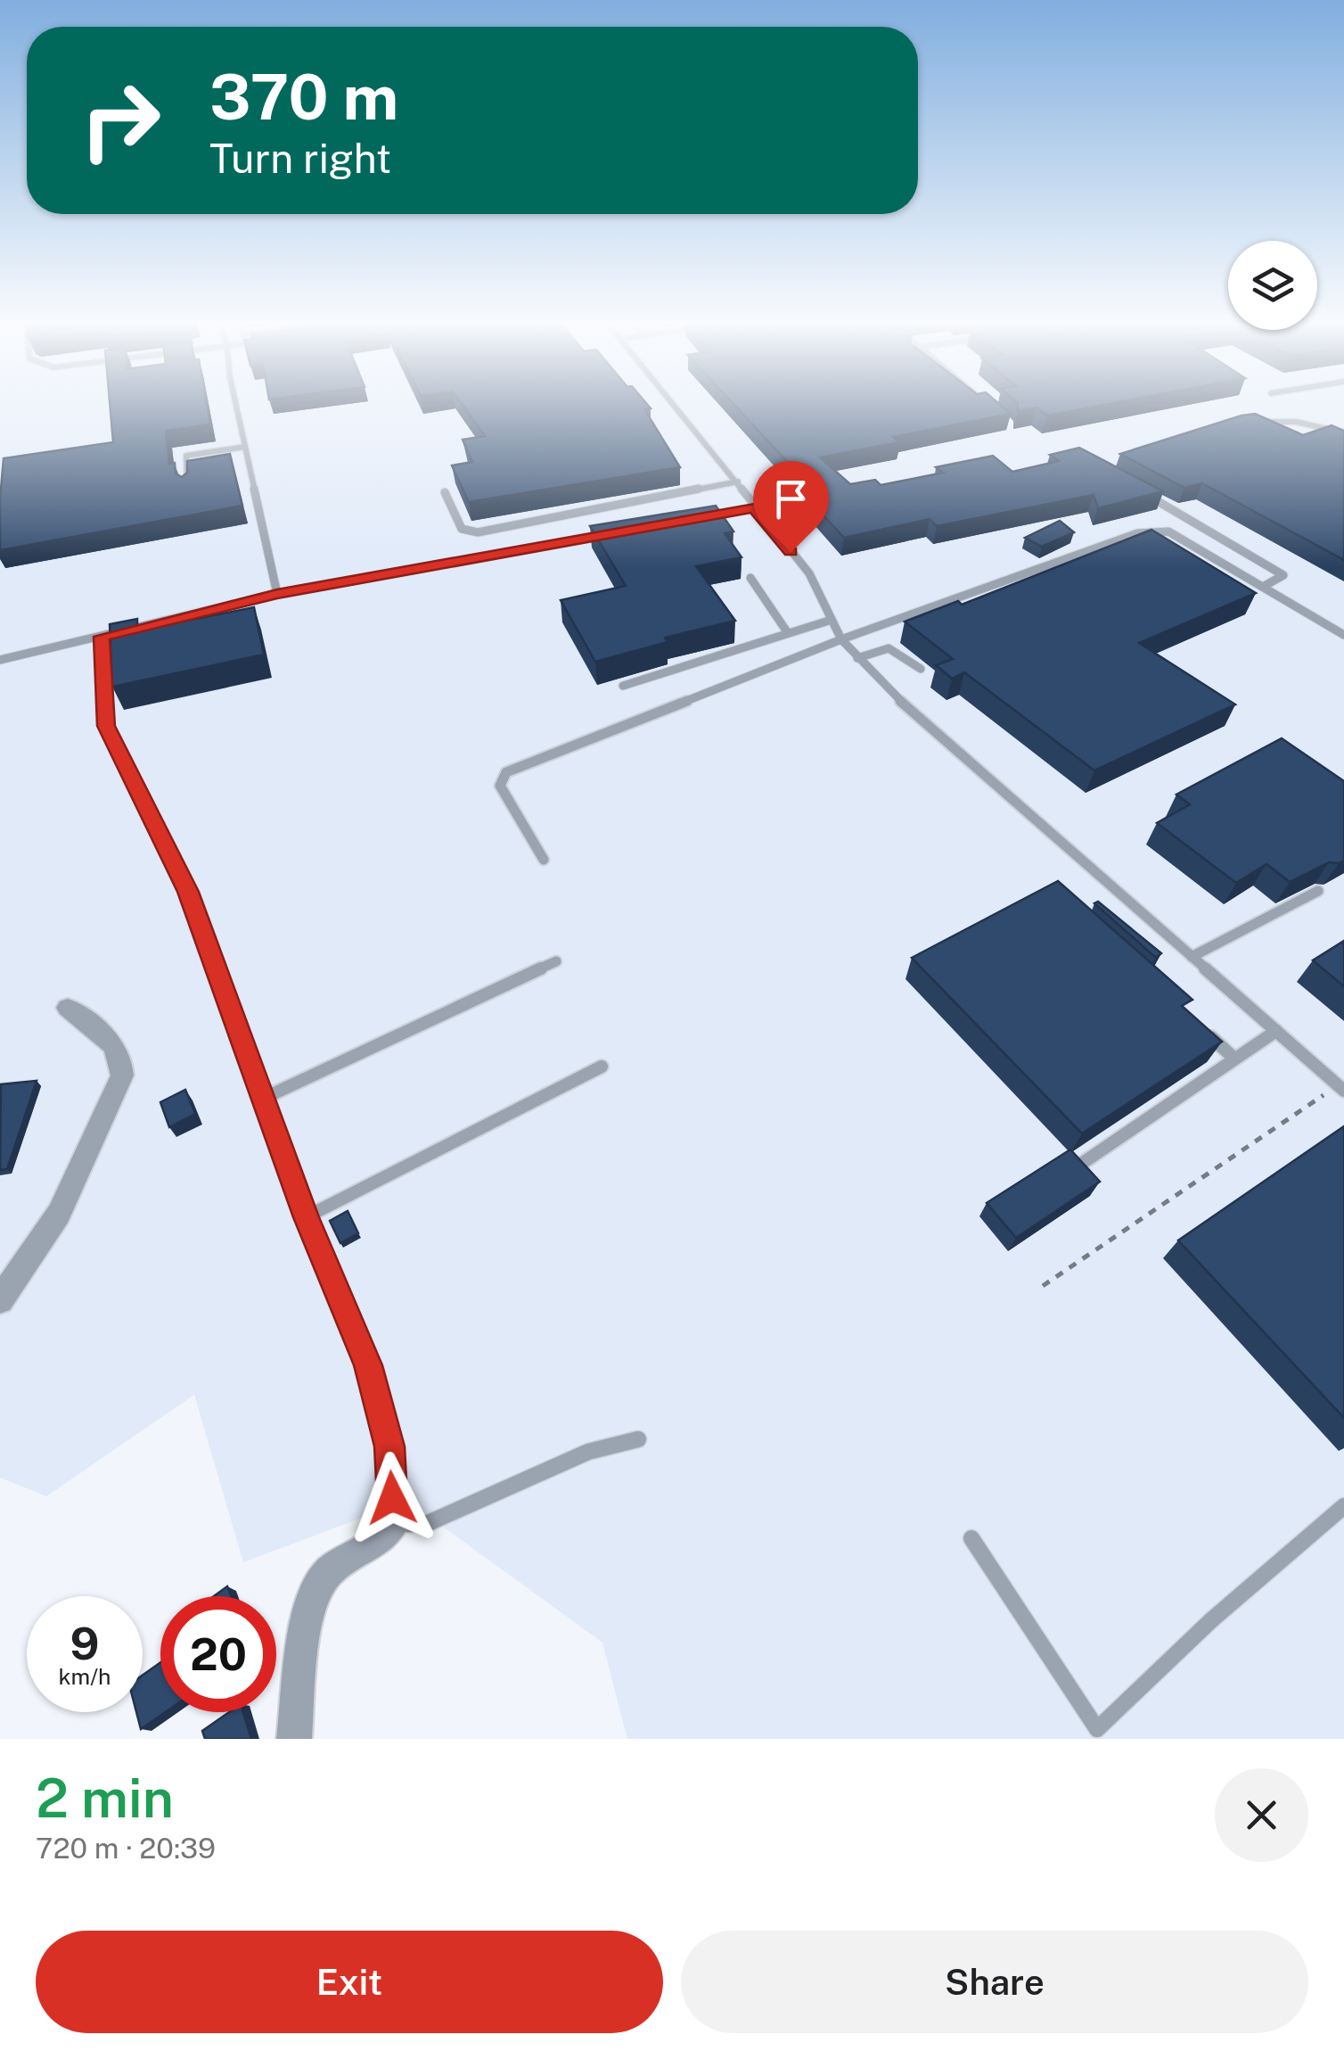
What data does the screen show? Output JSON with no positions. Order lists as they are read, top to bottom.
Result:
{
  "page": {
    "turn": ["370 m", "Turn right"],
    "speed": "9 km/h",
    "limit": "20",
    "heading": ["2 min", "720 m · 20:39"],
    "buttons": ["Exit", "Share"]
  }
}
